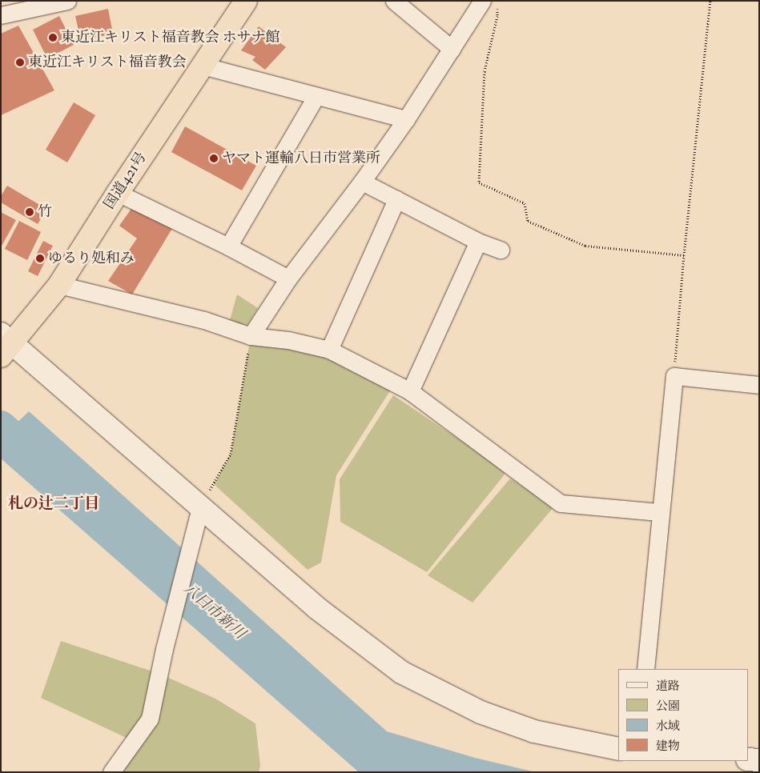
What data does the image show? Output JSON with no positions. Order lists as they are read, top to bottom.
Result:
{
  "streets": {
    "highway": ["国道421号"]
  },
  "districts": ["札の辻二丁目"],
  "water": ["八日市新川"],
  "places": [
    "東近江キリスト福音教会 ホサナ館",
    "東近江キリスト福音教会",
    "ヤマト運輸八日市営業所",
    "竹",
    "ゆるり処和み"
  ],
  "legend": [
    "道路",
    "公園",
    "水域",
    "建物"
  ]
}
